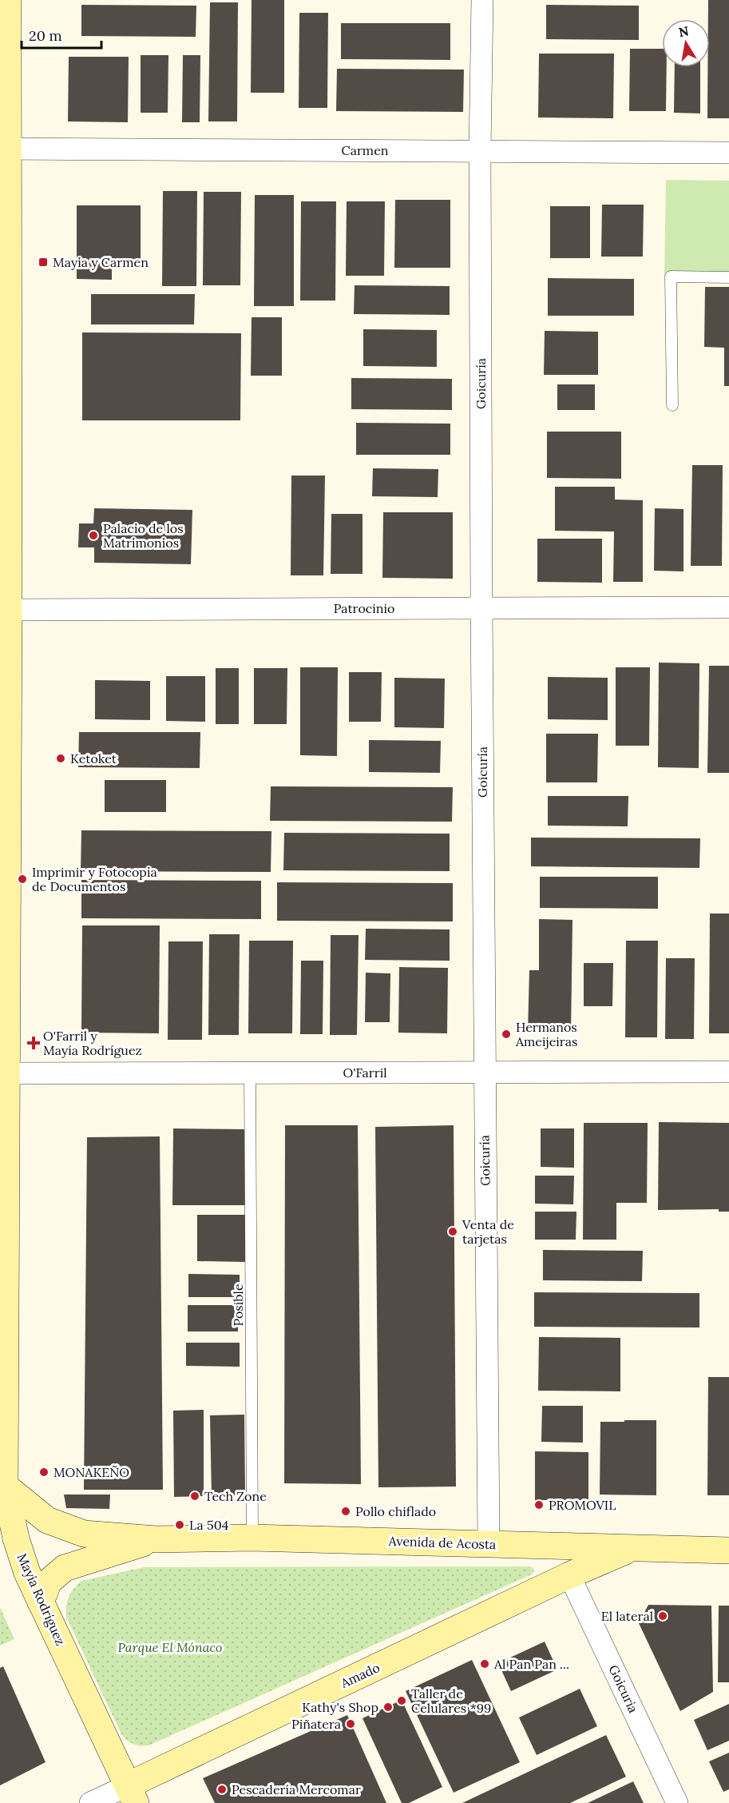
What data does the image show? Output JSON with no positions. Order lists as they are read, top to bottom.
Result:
{
  "streets": {
    "main road": ["Avenida de Acosta", "Mayía Rodríguez", "Amado"],
    "street": [
      "Carmen",
      "Goicuría",
      "Patrocinio",
      "O'Farril",
      "Goicuria"
    ],
    "lane": ["Posible"]
  },
  "crossings": [
    ["Carmen", "Goicuría"],
    ["Carmen", "Mayía Rodríguez"],
    ["Goicuría", "Patrocinio"],
    ["Goicuría", "O'Farril"],
    ["Goicuría", "Avenida de Acosta"],
    ["Patrocinio", "Mayía Rodríguez"],
    ["O'Farril", "Posible"],
    ["O'Farril", "Mayía Rodríguez"],
    ["Posible", "Avenida de Acosta"],
    ["Avenida de Acosta", "Mayía Rodríguez"],
    ["Avenida de Acosta", "Amado"],
    ["Mayía Rodríguez", "Amado"],
    ["Amado", "Goicuria"]
  ],
  "parks": ["Parque El Mónaco"],
  "places": {
    "transit": ["Mayia y Carmen"],
    "other": [
      "Palacio de los Matrimonios",
      "Ketoket",
      "Imprimir y Fotocopia de Documentos",
      "Hermanos Ameijeiras",
      "Venta de tarjetas",
      "MONAKEÑO",
      "Tech Zone",
      "PROMOVIL",
      "Pollo chiflado",
      "La 504",
      "El lateral",
      "Al Pan Pan ...",
      "Taller de Celulares *99",
      "Kathy's Shop",
      "Piñatera",
      "Pescadería Mercomar"
    ],
    "health": ["O'Farril y Mayía Rodríguez"]
  },
  "scale_bar": "20 m",
  "north": "top"
}
